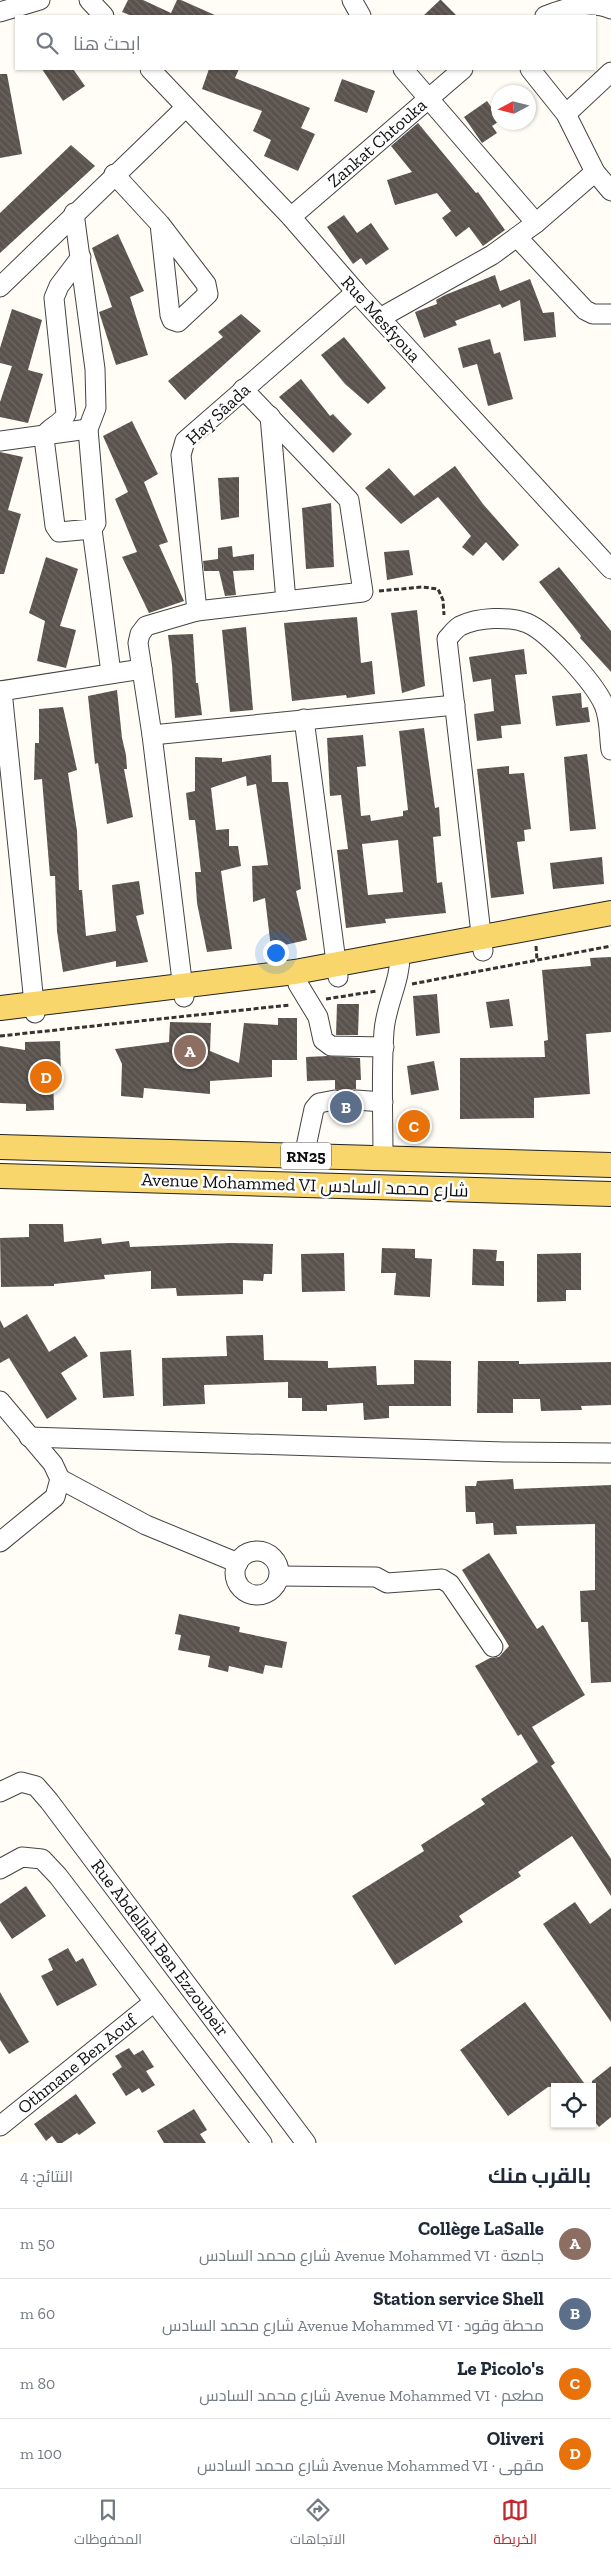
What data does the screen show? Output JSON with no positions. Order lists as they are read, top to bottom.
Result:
{
  "streets": {
    "main road": ["RN25", "Avenue Mohammed VI شارع محمد السادس"],
    "street": [
      "Zankat Chtouka",
      "Rue Mesfyoua",
      "Hay Sâada",
      "Rue Abdellah Ben Ezzoubeir",
      "Othmane Ben Aouf"
    ]
  },
  "crossings": [
    ["Zankat Chtouka", "Rue Mesfyoua"],
    ["Rue Mesfyoua", "Hay Sâada"],
    ["Rue Abdellah Ben Ezzoubeir", "Othmane Ben Aouf"]
  ],
  "north": "left",
  "page": {
    "search": "ابحث هنا",
    "pins": [
      "A",
      "D",
      "B",
      "C"
    ],
    "heading": ["بالقرب منك", "النتائج: 4"],
    "list": [
      {
        "mark": "A",
        "name": "Collège LaSalle",
        "note": "جامعة · Avenue Mohammed VI شارع محمد السادس",
        "value": "50 m"
      },
      {
        "mark": "B",
        "name": "Station service Shell",
        "note": "محطة وقود · Avenue Mohammed VI شارع محمد السادس",
        "value": "60 m"
      },
      {
        "mark": "C",
        "name": "Le Picolo's",
        "note": "مطعم · Avenue Mohammed VI شارع محمد السادس",
        "value": "80 m"
      },
      {
        "mark": "D",
        "name": "Oliveri",
        "note": "مقهى · Avenue Mohammed VI شارع محمد السادس",
        "value": "100 m"
      }
    ],
    "nav": ["الخريطة", "الاتجاهات", "المحفوظات"]
  }
}
